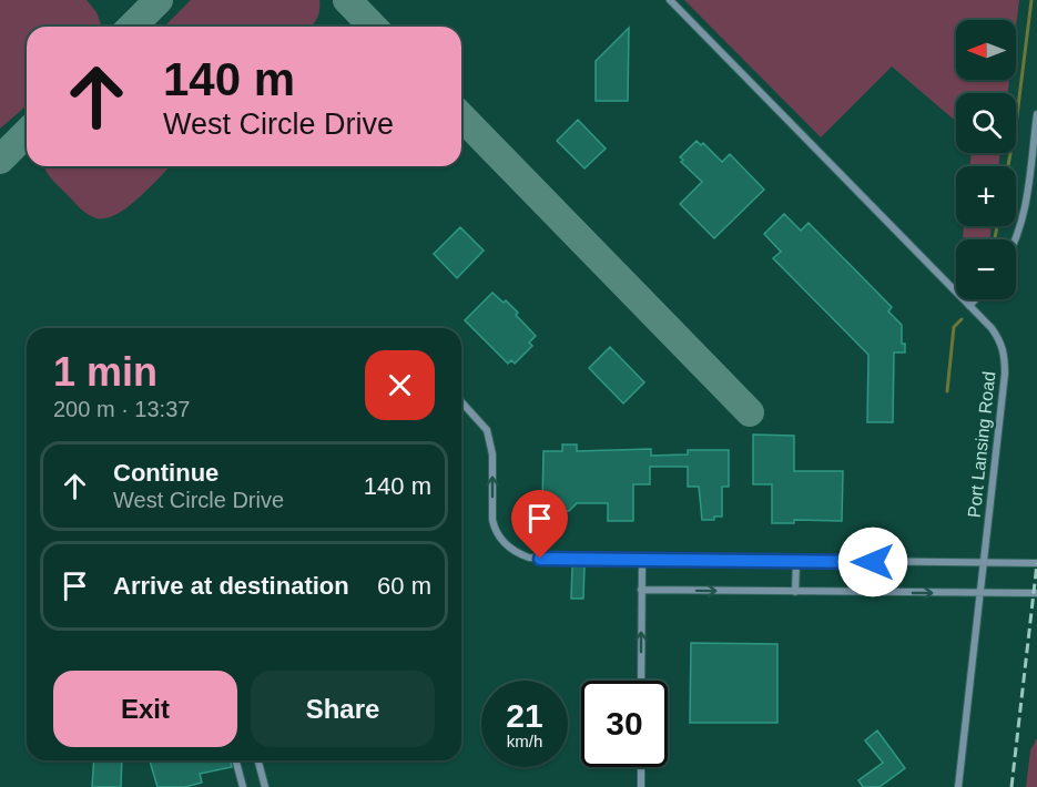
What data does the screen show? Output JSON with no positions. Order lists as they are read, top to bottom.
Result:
{
  "streets": {
    "street": ["Port Lansing Road"]
  },
  "north": "left",
  "page": {
    "map_buttons": ["+", "−"],
    "turn": ["140 m", "West Circle Drive"],
    "heading": ["1 min", "200 m · 13:37"],
    "list": [
      {
        "name": "Continue",
        "note": "West Circle Drive",
        "value": "140 m"
      },
      {
        "name": "Arrive at destination",
        "value": "60 m"
      }
    ],
    "buttons": ["Exit", "Share"],
    "speed": "21 km/h",
    "limit": "30"
  }
}
